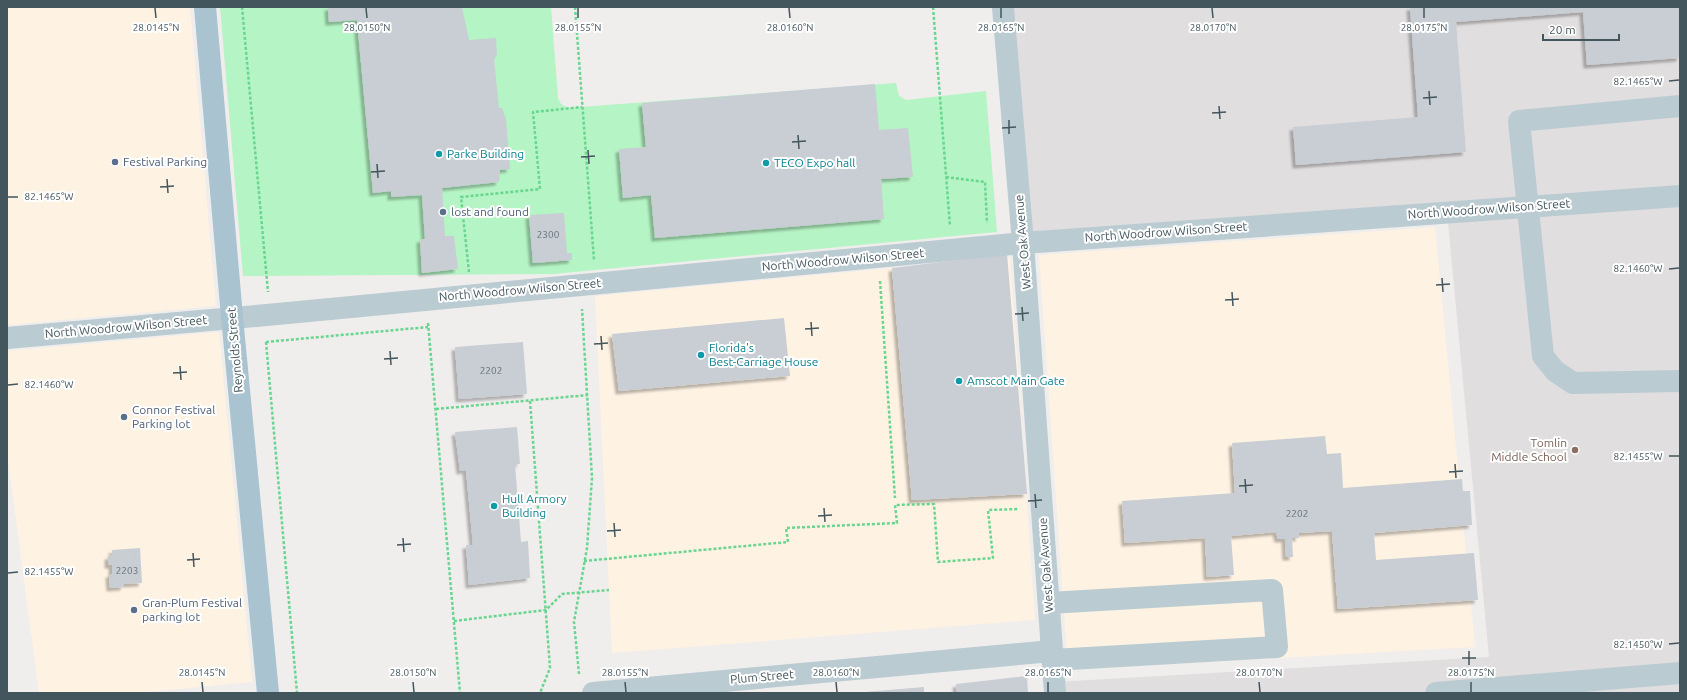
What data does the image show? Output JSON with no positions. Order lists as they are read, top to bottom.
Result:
{
  "streets": {
    "main road": ["Reynolds Street"],
    "street": ["North Woodrow Wilson Street", "West Oak Avenue", "Plum Street"]
  },
  "crossings": [
    ["North Woodrow Wilson Street", "West Oak Avenue"],
    ["North Woodrow Wilson Street", "Reynolds Street"],
    ["West Oak Avenue", "Plum Street"]
  ],
  "places": [
    "Parke Building",
    "Festival Parking",
    "TECO Expo hall",
    "lost and found",
    "Florida's Best-Carriage House",
    "Amscot Main Gate",
    "Connor Festival Parking lot",
    "Tomlin Middle School",
    "Hull Armory Building",
    "Gran-Plum Festival parking lot"
  ],
  "house_numbers": [
    "2300",
    "2202",
    "2202",
    "2203"
  ],
  "scale_bar": "20 m",
  "coordinates": [
    "28.0145°N",
    "28.0150°N",
    "28.0155°N",
    "28.0160°N",
    "28.0165°N",
    "28.0170°N",
    "28.0175°N",
    "82.1465°W",
    "82.1460°W",
    "82.1455°W",
    "82.1450°W"
  ]
}
